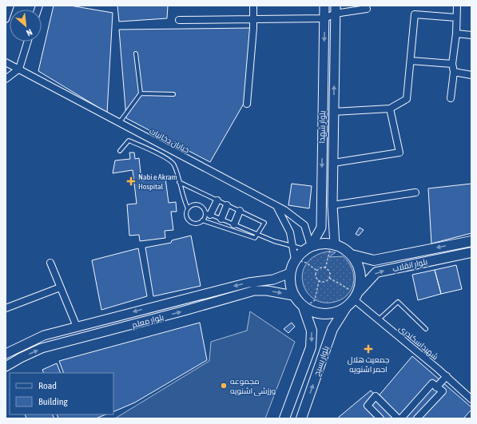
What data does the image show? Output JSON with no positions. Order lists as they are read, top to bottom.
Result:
{
  "streets": {
    "main road": [
      "بلوار شهدا",
      "بلوار انقلاب",
      "بلوار معلم",
      "بلوار بسیج"
    ],
    "street": ["خیابان دخانیات", "شهیداسکندری"]
  },
  "crossings": [
    ["بلوار شهدا", "خیابان دخانیات"],
    ["بلوار انقلاب", "شهیداسکندری"],
    ["بلوار انقلاب", "بلوار بسیج"],
    ["شهیداسکندری", "بلوار بسیج"]
  ],
  "places": {
    "health": ["Nabi e Akram Hospital", "جمعیت هلال احمر اشنویه"],
    "other": ["مجموعه ورزشی اشنویه"]
  },
  "legend": ["Road", "Building"],
  "north": "bottom right"
}
